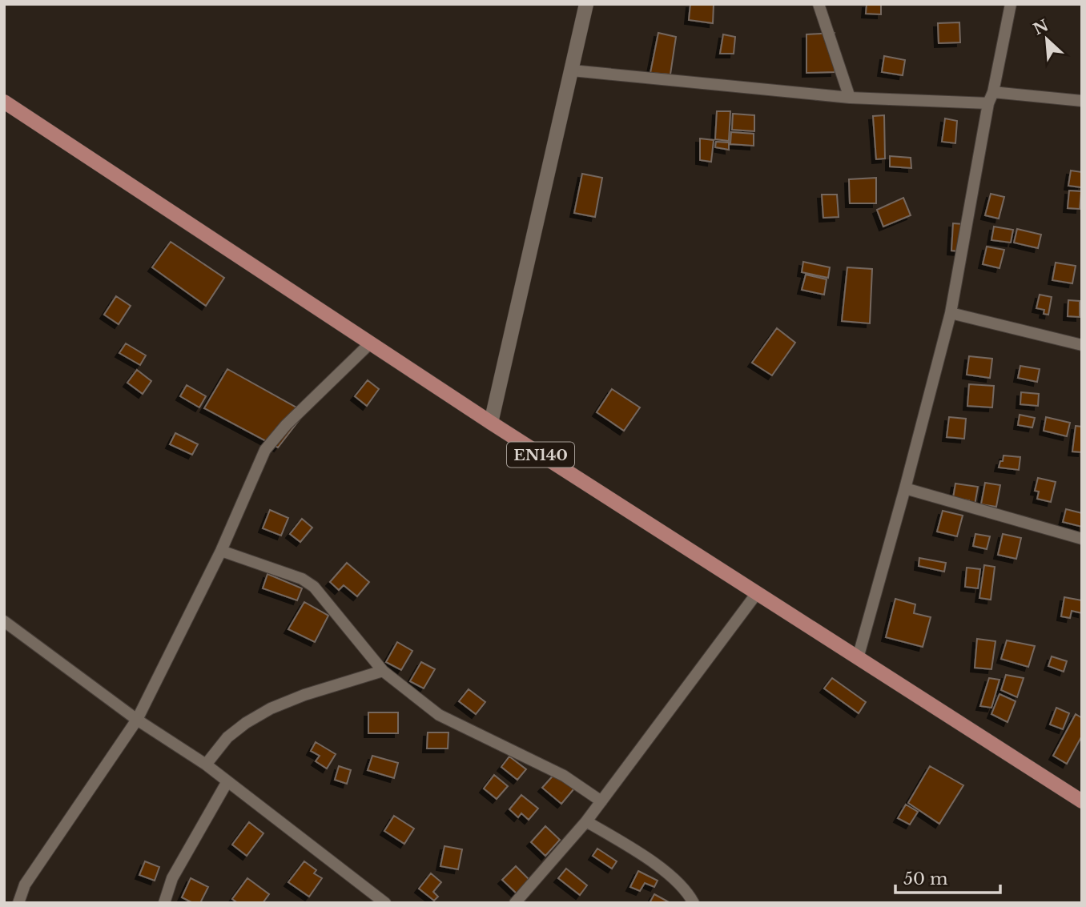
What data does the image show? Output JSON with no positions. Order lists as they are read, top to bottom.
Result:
{
  "streets": {
    "main road": ["EN140"]
  },
  "scale_bar": "50 m",
  "north": "top left"
}
